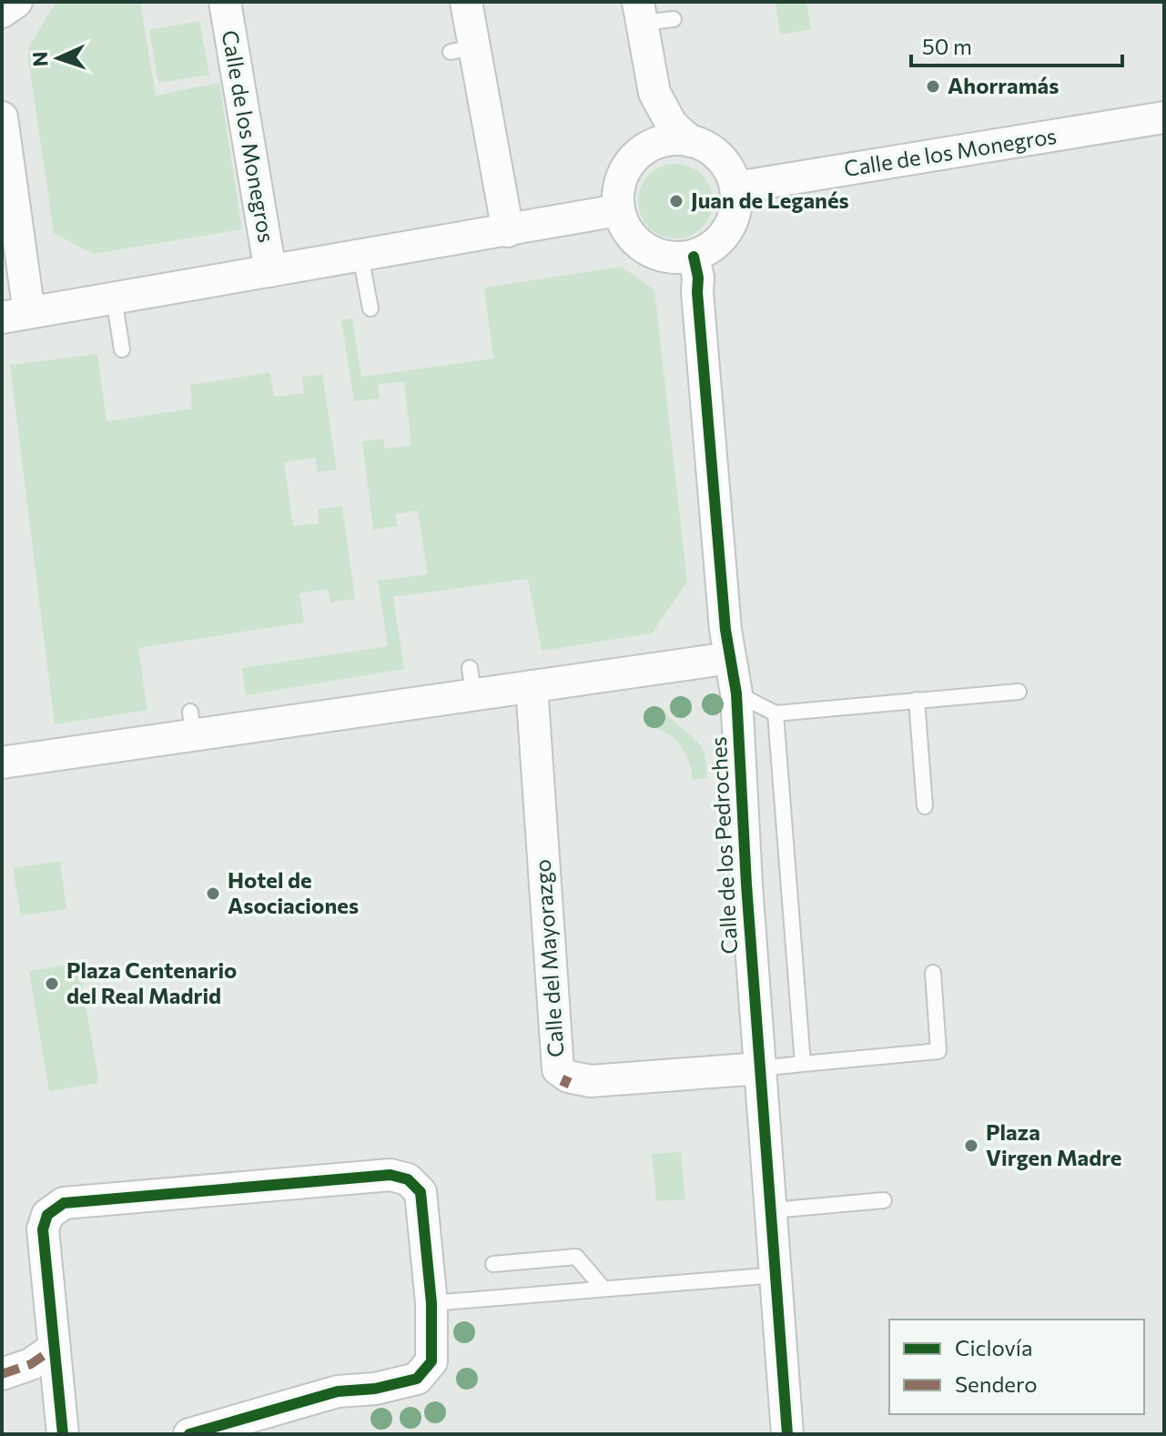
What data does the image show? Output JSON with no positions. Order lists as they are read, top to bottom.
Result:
{
  "streets": {
    "street": ["Calle de los Monegros", "Calle de los Pedroches", "Calle del Mayorazgo"]
  },
  "crossings": [
    ["Calle de los Monegros", "Calle de los Pedroches"],
    ["Calle de los Pedroches", "Calle del Mayorazgo"]
  ],
  "places": [
    "Ahorramás",
    "Juan de Leganés",
    "Hotel de Asociaciones",
    "Plaza Centenario del Real Madrid",
    "Plaza Virgen Madre"
  ],
  "legend": ["Ciclovía", "Sendero"],
  "scale_bar": "50 m",
  "north": "left"
}
